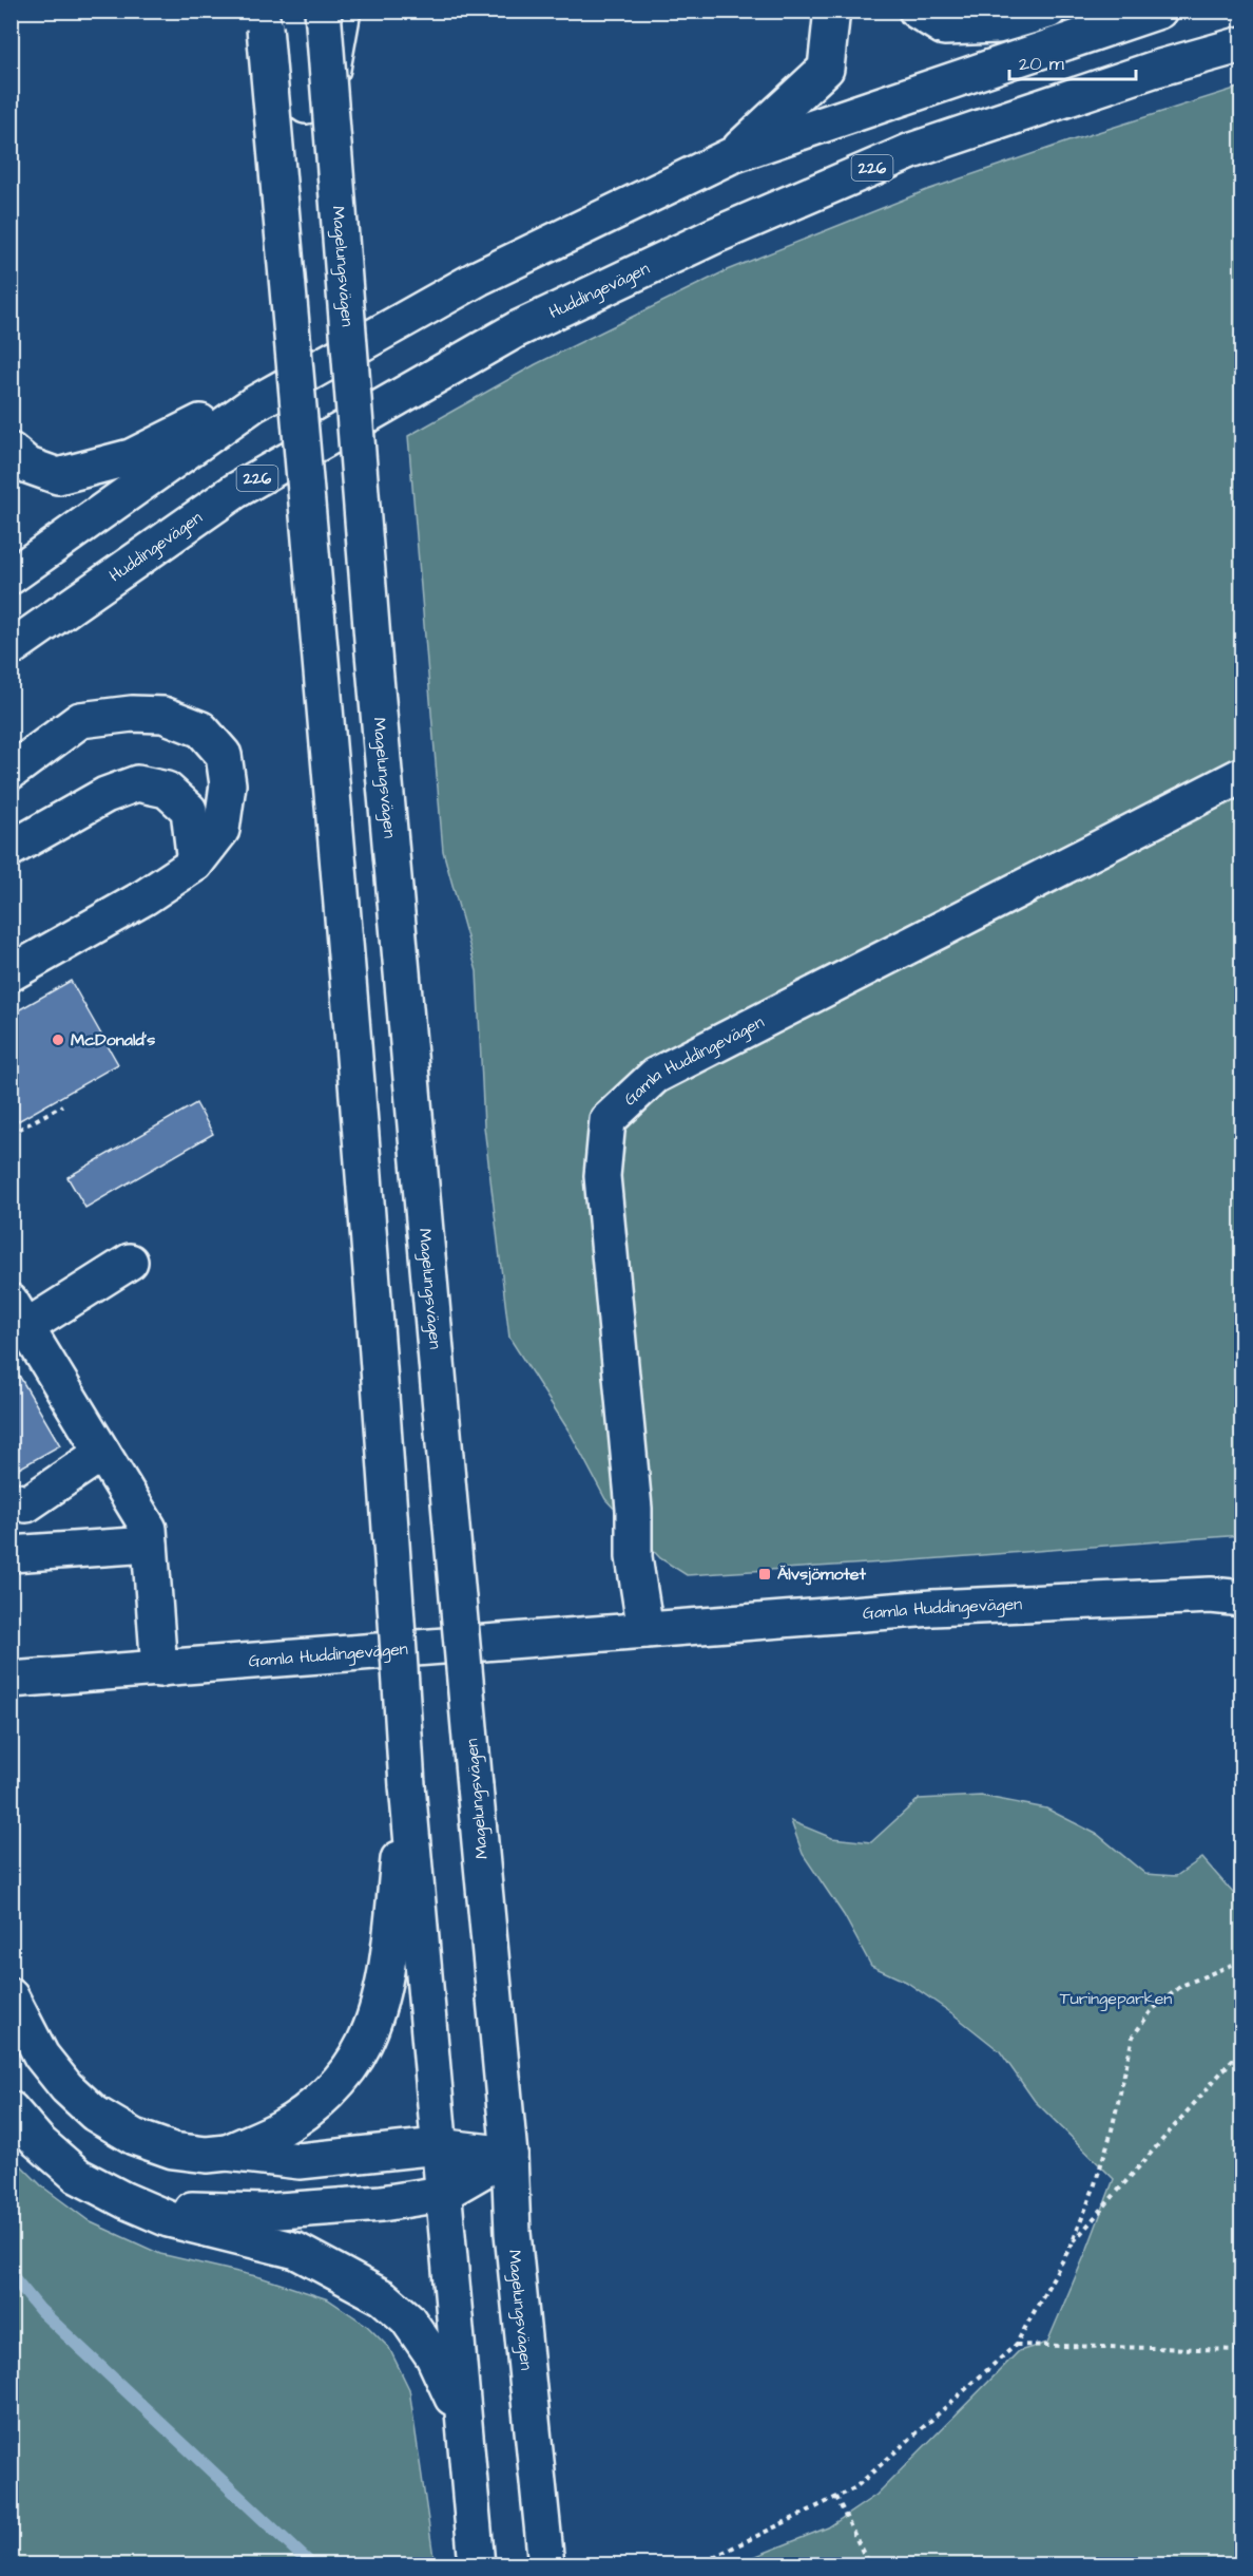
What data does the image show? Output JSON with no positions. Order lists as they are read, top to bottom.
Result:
{
  "streets": {
    "main road": [
      "226",
      "Magelungsvägen",
      "Huddingevägen",
      "Gamla Huddingevägen"
    ]
  },
  "parks": ["Turingeparken"],
  "places": {
    "other": ["McDonald's"],
    "transit": ["Älvsjömotet"]
  },
  "scale_bar": "20 m"
}
